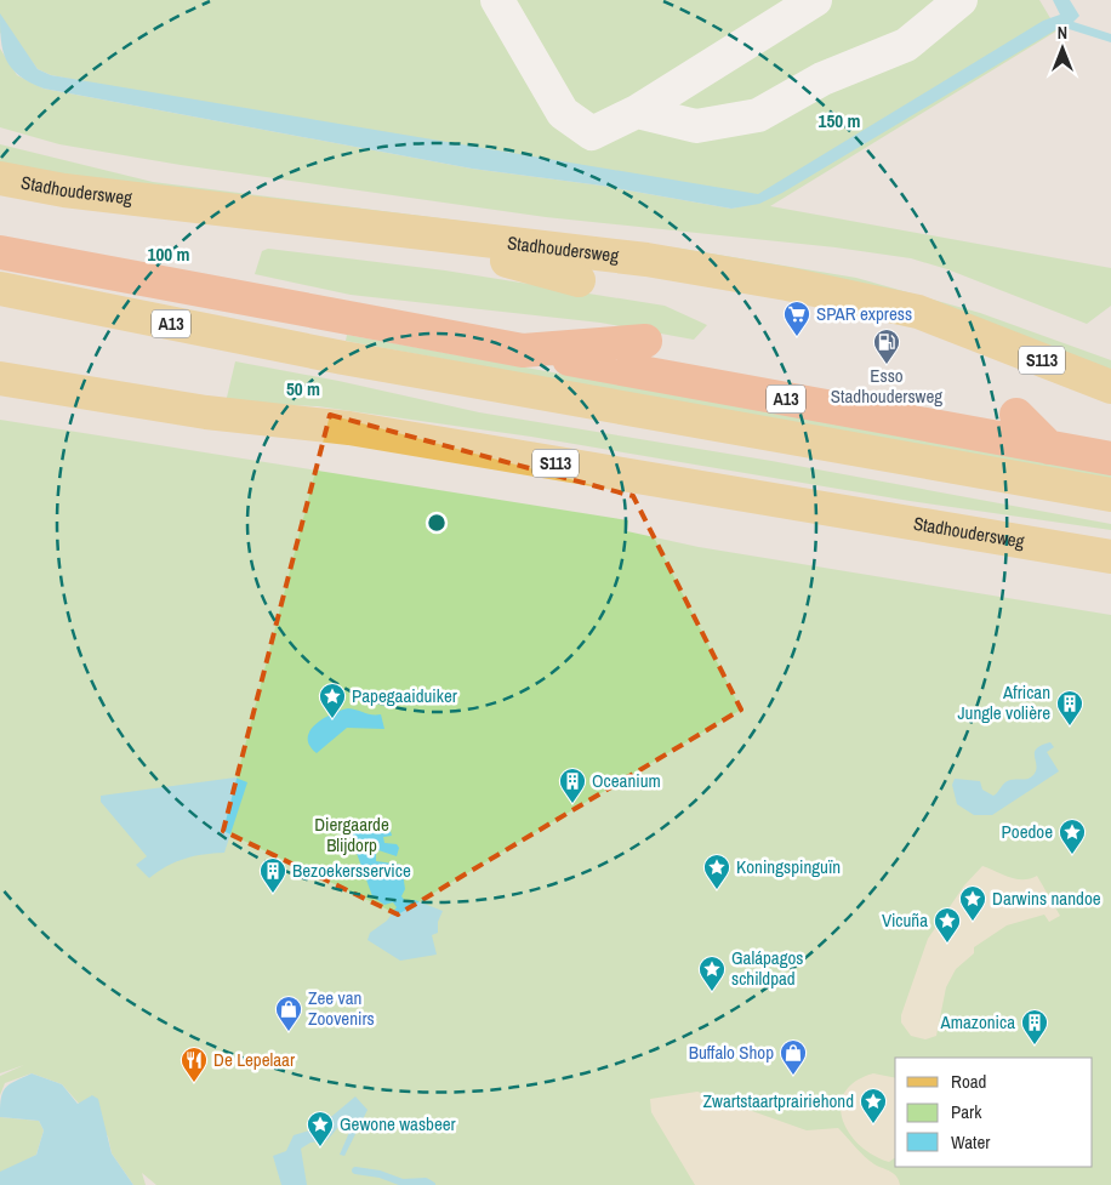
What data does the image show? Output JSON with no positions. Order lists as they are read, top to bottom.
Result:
{
  "streets": {
    "highway": ["A13"],
    "main road": ["Stadhoudersweg", "S113"]
  },
  "parks": ["Diergaarde Blijdorp"],
  "places": {
    "supermarket": ["SPAR express"],
    "fuel station": ["Esso Stadhoudersweg"],
    "place": [
      "Papegaaiduiker",
      "Poedoe",
      "Koningspinguïn",
      "Darwins nandoe",
      "Vicuña",
      "Galápagos schildpad",
      "Zwartstaartprairiehond",
      "Gewone wasbeer"
    ],
    "building": [
      "African Jungle volière",
      "Oceanium",
      "Bezoekersservice",
      "Amazonica"
    ],
    "shop": ["Zee van Zoovenirs", "Buffalo Shop"],
    "restaurant": ["De Lepelaar"]
  },
  "legend": ["Road", "Park", "Water"],
  "north": "top",
  "rings": ["150 m", "100 m", "50 m"]
}
